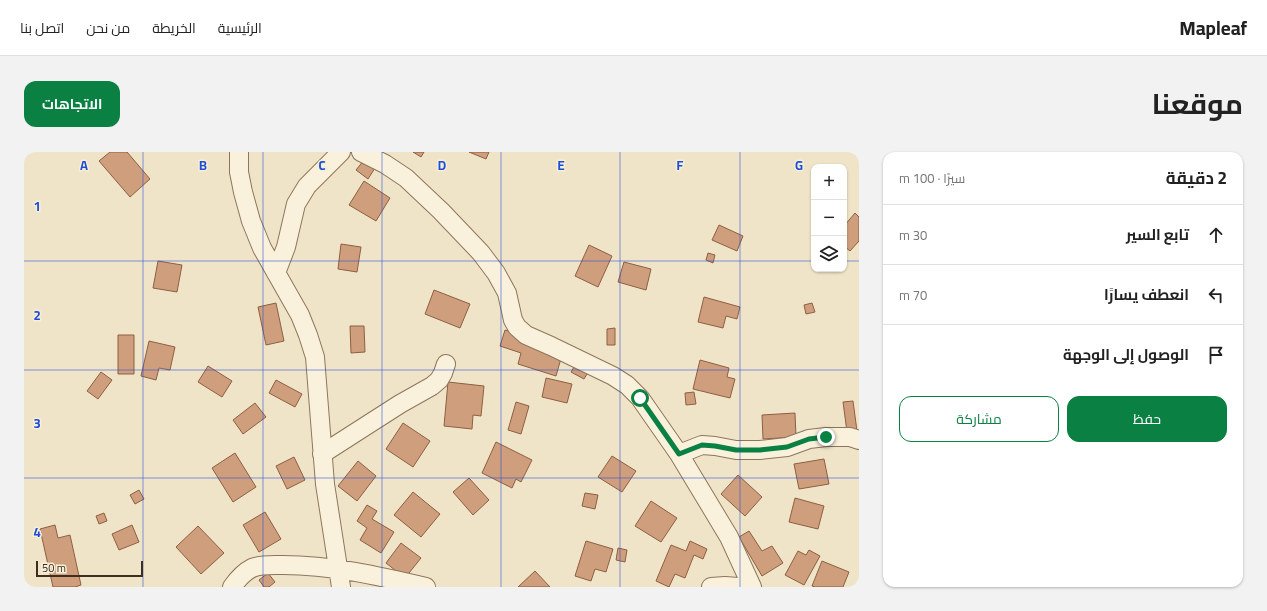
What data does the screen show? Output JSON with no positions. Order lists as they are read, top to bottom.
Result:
{
  "scale_bar": "50 m",
  "page": {
    "header": "Mapleaf",
    "nav": [
      "الرئيسية",
      "الخريطة",
      "من نحن",
      "اتصل بنا"
    ],
    "title": "موقعنا",
    "buttons": [
      "الاتجاهات",
      ["حفظ", "مشاركة"]
    ],
    "heading": ["2 دقيقة", "سيرًا · 100 m"],
    "map_buttons": ["+", "−"],
    "list": [
      ["تابع السير", "30 m"],
      ["انعطف يسارًا", "70 m"],
      "الوصول إلى الوجهة"
    ],
    "scale": "50 m"
  },
  "grid": {
    "columns": [
      "A",
      "B",
      "C",
      "D",
      "E",
      "F",
      "G"
    ],
    "rows": [
      "1",
      "2",
      "3",
      "4"
    ]
  }
}
